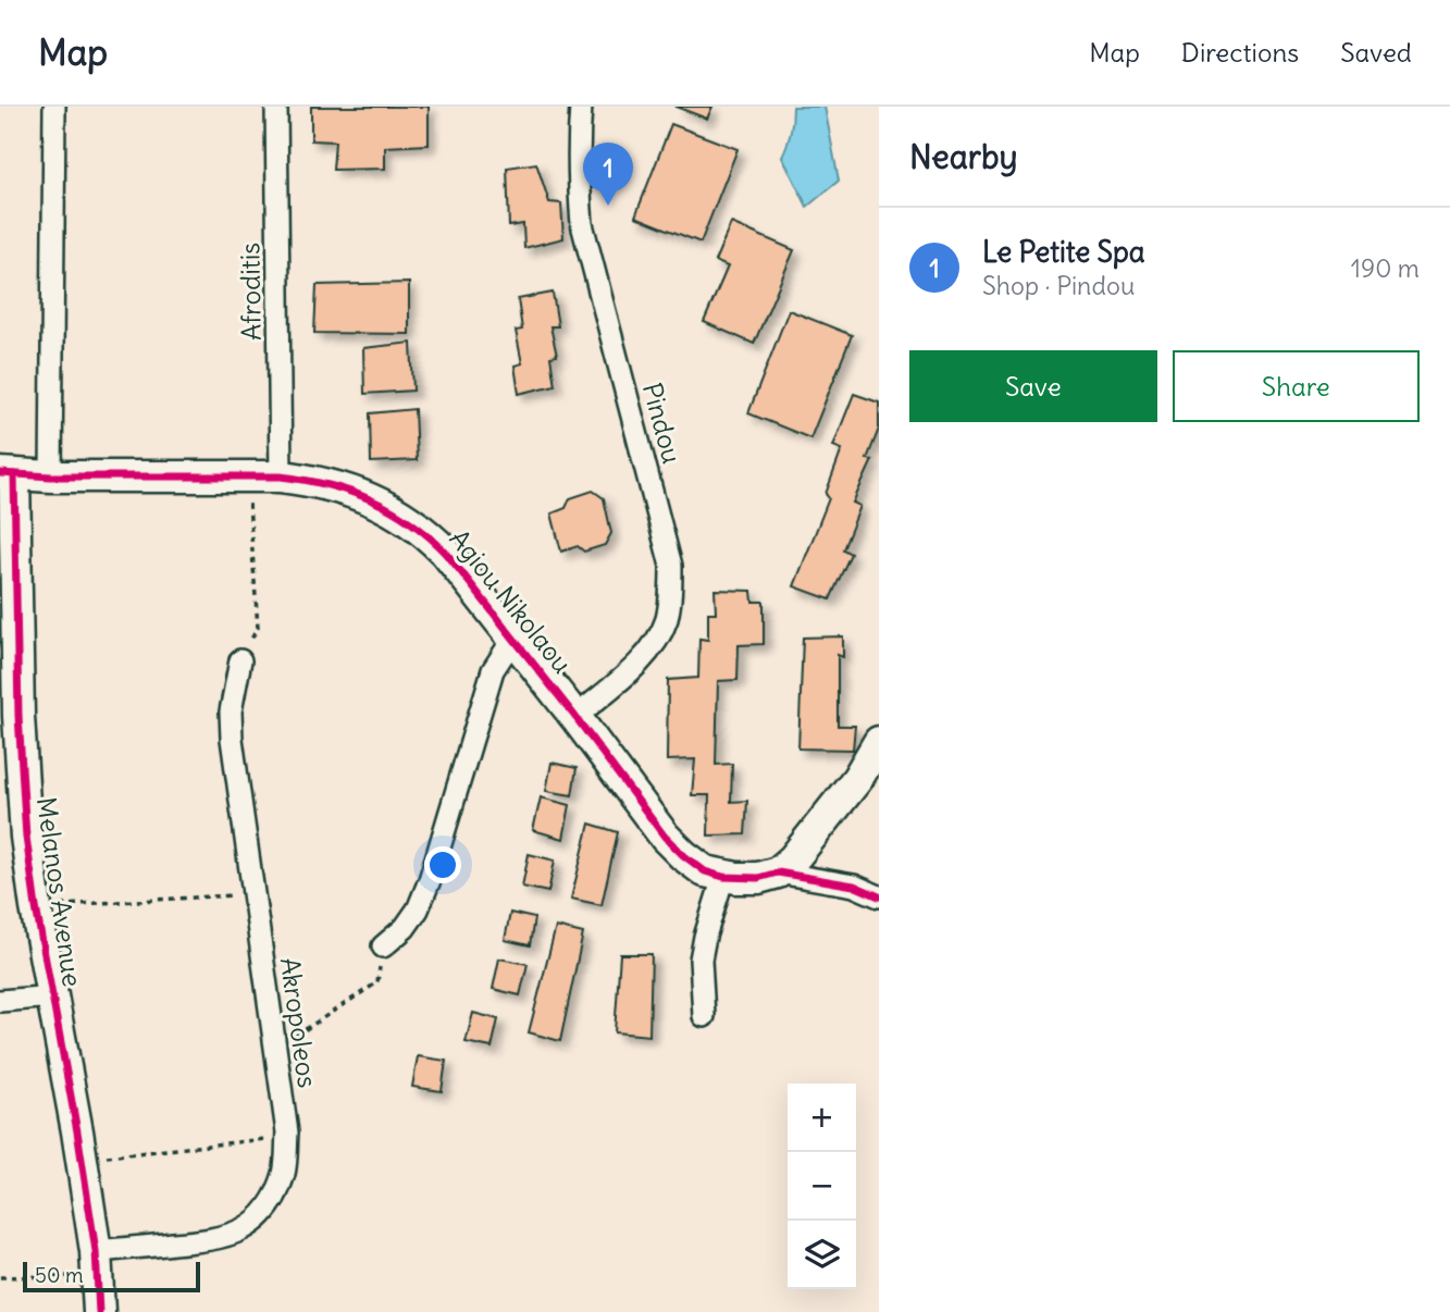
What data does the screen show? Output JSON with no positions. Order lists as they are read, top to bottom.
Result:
{
  "streets": {
    "street": [
      "Afroditis",
      "Pindou",
      "Agiou Nikolaou",
      "Melanos Avenue",
      "Akropoleos"
    ]
  },
  "crossings": [
    ["Afroditis", "Agiou Nikolaou"],
    ["Pindou", "Agiou Nikolaou"],
    ["Agiou Nikolaou", "Melanos Avenue"],
    ["Melanos Avenue", "Akropoleos"]
  ],
  "scale_bar": "50 m",
  "page": {
    "header": "Map",
    "nav": ["Map", "Directions", "Saved"],
    "heading": "Nearby",
    "pins": "1",
    "list": [
      {
        "mark": "1",
        "name": "Le Petite Spa",
        "note": "Shop · Pindou",
        "value": "190 m"
      }
    ],
    "buttons": ["Save", "Share"],
    "map_buttons": ["+", "−"],
    "scale": "50 m"
  }
}
